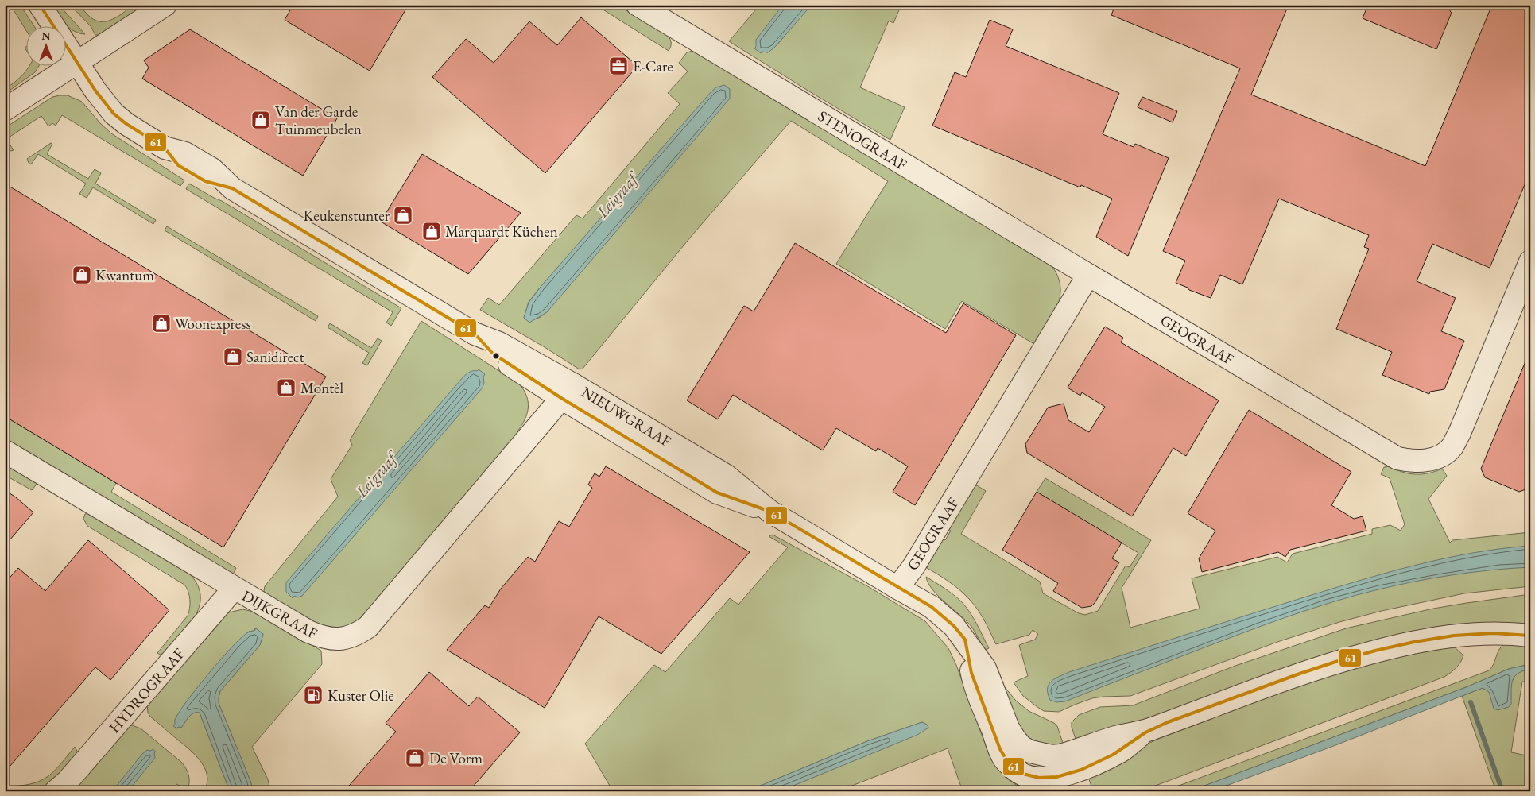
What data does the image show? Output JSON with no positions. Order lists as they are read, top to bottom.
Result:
{
  "streets": {
    "street": [
      "STENOGRAAF",
      "GEOGRAAF",
      "NIEUWGRAAF",
      "DIJKGRAAF",
      "HYDROGRAAF"
    ]
  },
  "crossings": [
    ["STENOGRAAF", "GEOGRAAF"],
    ["GEOGRAAF", "NIEUWGRAAF"],
    ["NIEUWGRAAF", "DIJKGRAAF"],
    ["DIJKGRAAF", "HYDROGRAAF"]
  ],
  "water": ["Leigraaf"],
  "places": {
    "office": ["E-Care"],
    "shop": [
      "Van der Garde Tuinmeubelen",
      "Keukenstunter",
      "Marquardt Küchen",
      "Kwantum",
      "Woonexpress",
      "Sanidirect",
      "Montèl",
      "De Vorm"
    ],
    "fuel station": ["Kuster Olie"]
  },
  "lines": ["transit line 61"],
  "north": "top"
}
